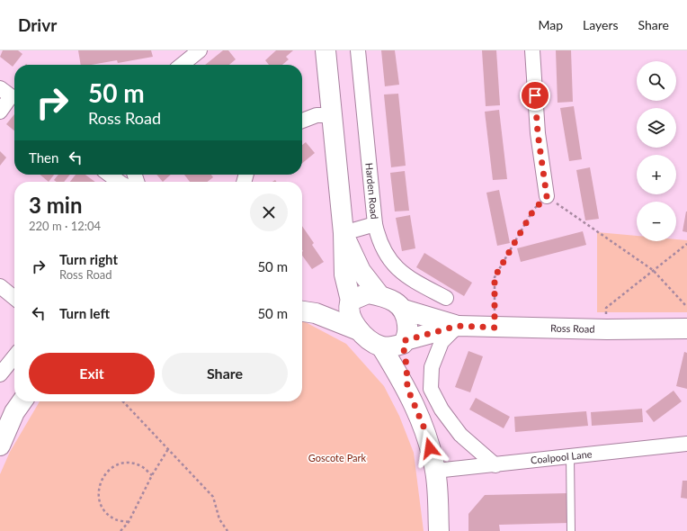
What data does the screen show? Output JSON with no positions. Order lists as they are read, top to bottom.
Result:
{
  "streets": {
    "street": ["Harden Road", "Ross Road", "Coalpool Lane"]
  },
  "parks": ["Goscote Park"],
  "page": {
    "header": "Drivr",
    "nav": ["Map", "Layers", "Share"],
    "map_buttons": ["+", "−"],
    "turn": ["50 m", "Ross Road"],
    "then": "Then",
    "heading": ["3 min", "220 m · 12:04"],
    "list": [
      {
        "name": "Turn right",
        "note": "Ross Road",
        "value": "50 m"
      },
      {
        "name": "Turn left",
        "value": "50 m"
      }
    ],
    "buttons": ["Exit", "Share"]
  }
}
